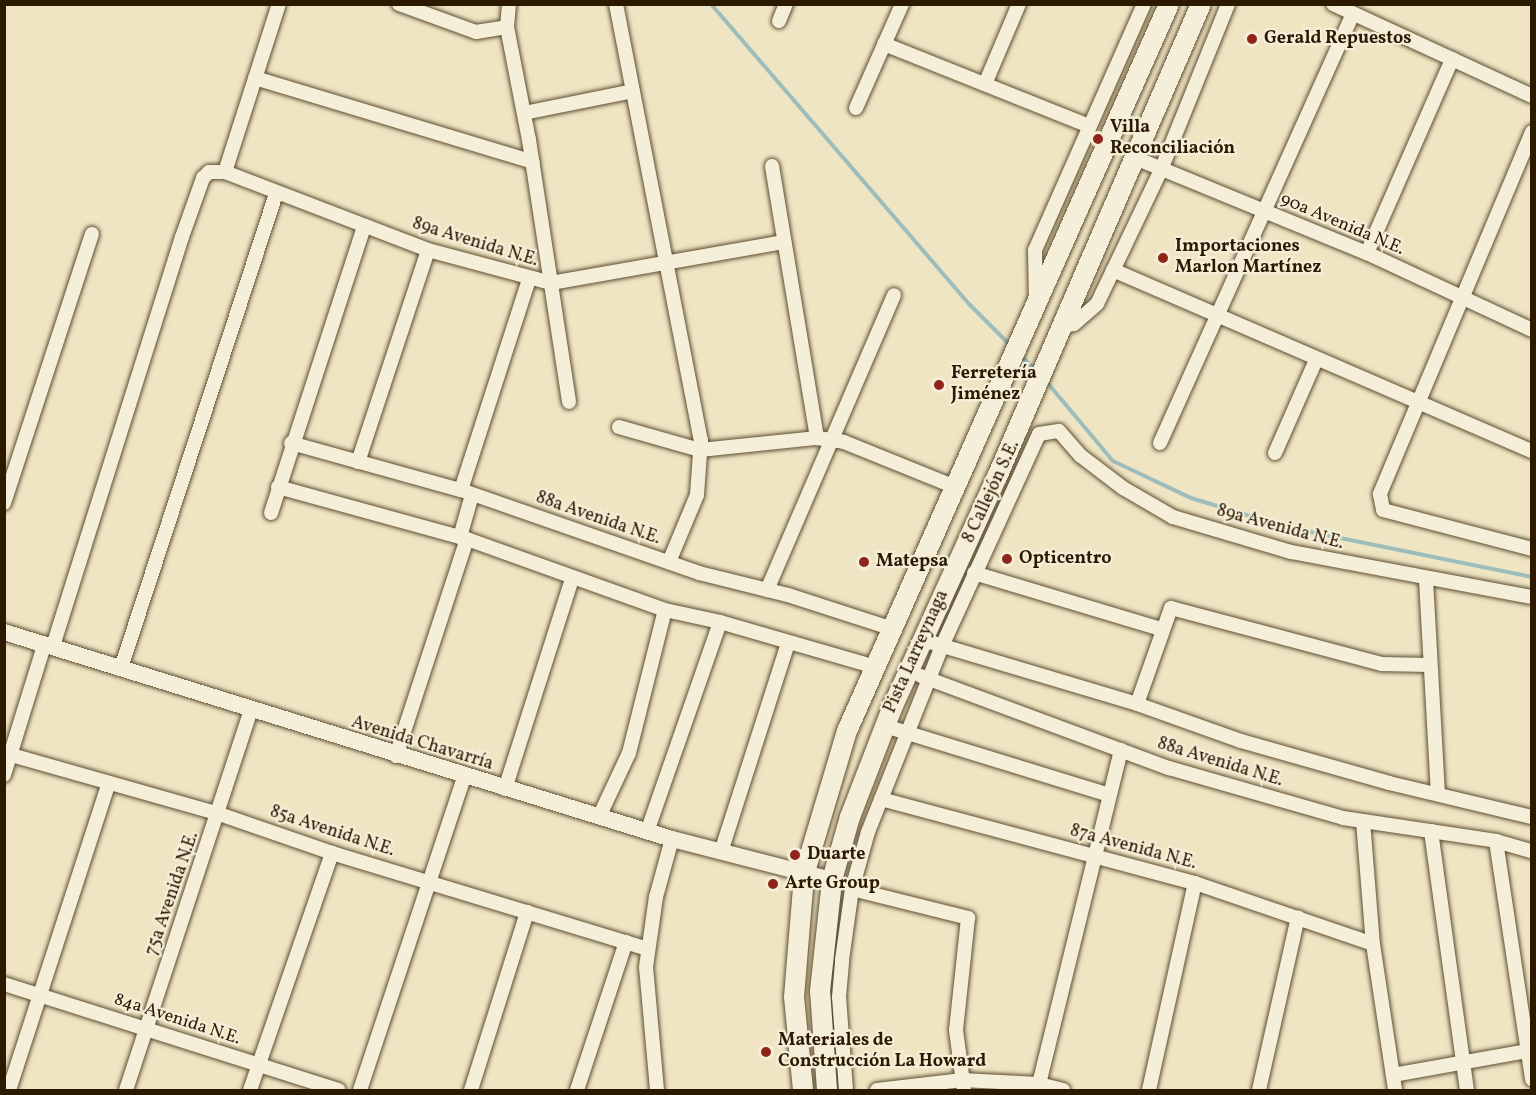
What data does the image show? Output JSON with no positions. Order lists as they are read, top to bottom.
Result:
{
  "streets": {
    "main road": ["Pista Larreynaga"],
    "street": [
      "90a Avenida N.E.",
      "89a Avenida N.E.",
      "8 Callejón S.E.",
      "88a Avenida N.E.",
      "Avenida Chavarría",
      "85a Avenida N.E.",
      "87a Avenida N.E.",
      "75a Avenida N.E.",
      "84a Avenida N.E."
    ]
  },
  "crossings": [
    ["90a Avenida N.E.", "Pista Larreynaga"],
    ["89a Avenida N.E.", "8 Callejón S.E."],
    ["8 Callejón S.E.", "88a Avenida N.E."],
    ["8 Callejón S.E.", "Pista Larreynaga"],
    ["8 Callejón S.E.", "87a Avenida N.E."],
    ["88a Avenida N.E.", "Pista Larreynaga"],
    ["Pista Larreynaga", "Avenida Chavarría"],
    ["Avenida Chavarría", "75a Avenida N.E."],
    ["85a Avenida N.E.", "75a Avenida N.E."],
    ["75a Avenida N.E.", "84a Avenida N.E."]
  ],
  "places": [
    "Gerald Repuestos",
    "Villa Reconciliación",
    "Importaciones Marlon Martínez",
    "Ferretería Jiménez",
    "Opticentro",
    "Matepsa",
    "Duarte",
    "Arte Group",
    "Materiales de Construcción La Howard"
  ]
}
